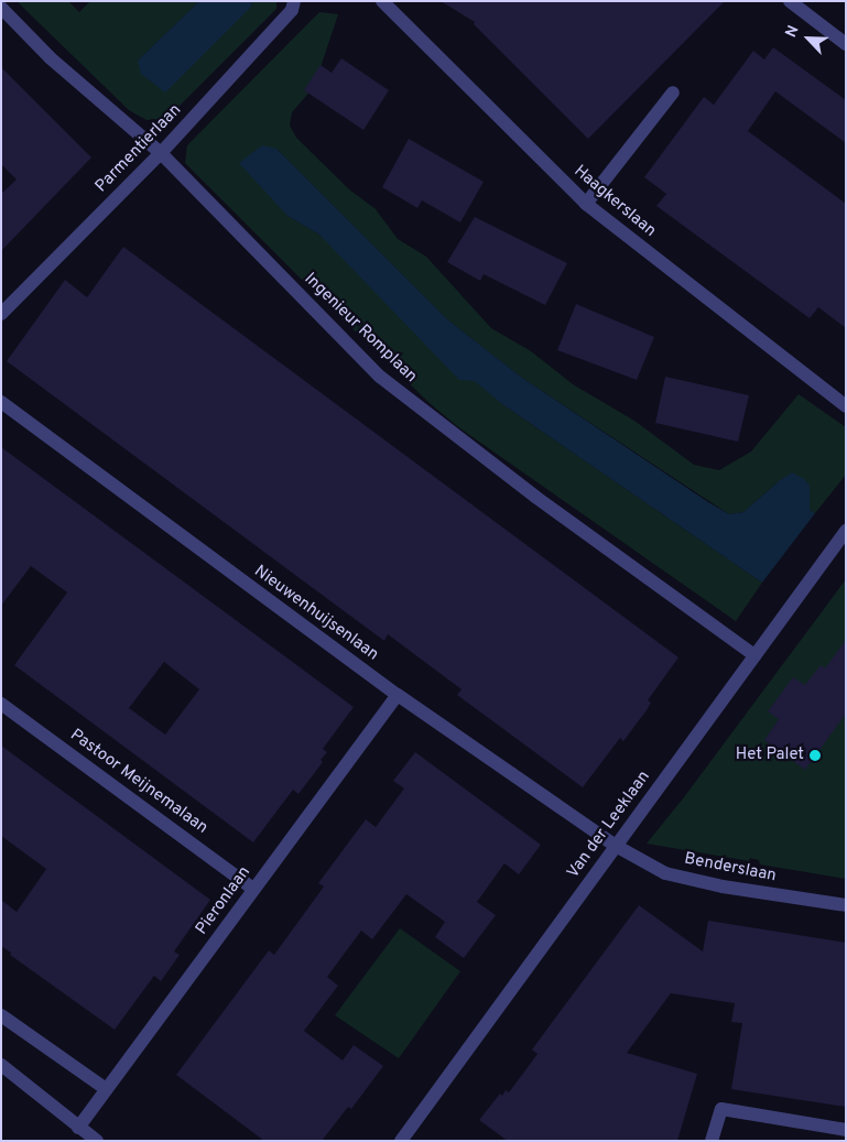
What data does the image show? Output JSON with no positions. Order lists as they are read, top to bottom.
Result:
{
  "streets": {
    "street": [
      "Parmentierlaan",
      "Haagkerslaan",
      "Ingenieur Romplaan",
      "Nieuwenhuijsenlaan",
      "Pastoor Meijnemalaan",
      "Van der Leeklaan",
      "Benderslaan",
      "Pieronlaan"
    ]
  },
  "crossings": [
    ["Parmentierlaan", "Ingenieur Romplaan"],
    ["Ingenieur Romplaan", "Van der Leeklaan"],
    ["Nieuwenhuijsenlaan", "Van der Leeklaan"],
    ["Nieuwenhuijsenlaan", "Benderslaan"],
    ["Nieuwenhuijsenlaan", "Pieronlaan"],
    ["Pastoor Meijnemalaan", "Pieronlaan"],
    ["Van der Leeklaan", "Benderslaan"]
  ],
  "places": ["Het Palet"],
  "north": "top left"
}
